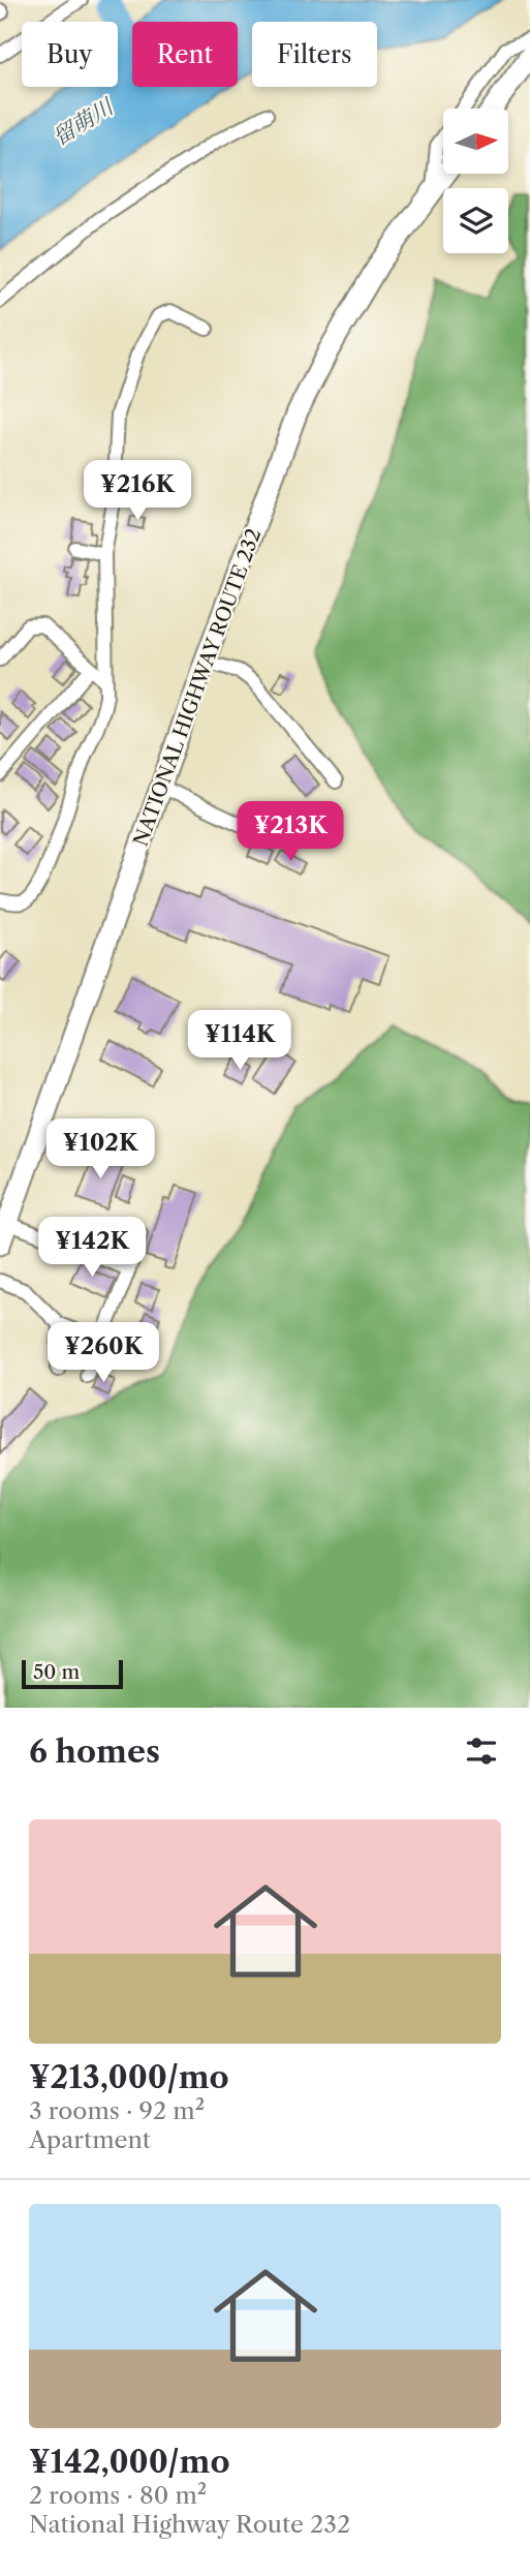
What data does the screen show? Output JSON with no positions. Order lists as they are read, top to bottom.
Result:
{
  "streets": {
    "highway": ["NATIONAL HIGHWAY ROUTE 232"]
  },
  "water": ["留萌川"],
  "scale_bar": "50 m",
  "north": "right",
  "page": {
    "chip": ["Buy", "Rent", "Filters"],
    "price": [
      "¥216K",
      "¥213K",
      "¥114K",
      "¥102K",
      "¥142K",
      "¥260K"
    ],
    "scale": "50 m",
    "heading": "6 homes",
    "list": [
      {
        "name": "¥213,000/mo",
        "note": "3 rooms · 92 m² · Apartment"
      },
      {
        "name": "¥142,000/mo",
        "note": "2 rooms · 80 m² · National Highway Route 232"
      }
    ]
  }
}
